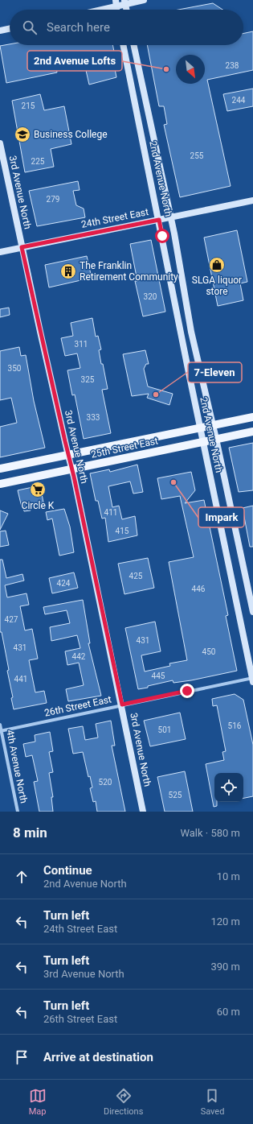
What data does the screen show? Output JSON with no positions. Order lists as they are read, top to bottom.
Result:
{
  "streets": {
    "main road": ["25th Street East"],
    "street": [
      "2nd Avenue North",
      "3rd Avenue North",
      "24th Street East",
      "26th Street East",
      "4th Avenue North"
    ]
  },
  "crossings": [
    ["2nd Avenue North", "24th Street East"],
    ["2nd Avenue North", "25th Street East"],
    ["2nd Avenue North", "26th Street East"],
    ["3rd Avenue North", "24th Street East"],
    ["3rd Avenue North", "25th Street East"],
    ["3rd Avenue North", "26th Street East"],
    ["26th Street East", "4th Avenue North"]
  ],
  "places": {
    "other": ["2nd Avenue Lofts", "7-Eleven", "Impark"],
    "school or university": ["Business College"],
    "shop": ["SLGA liquor store"],
    "building": ["The Franklin Retirement Community"],
    "supermarket": ["Circle K"]
  },
  "house_numbers": [
    "238",
    "244",
    "215",
    "255",
    "225",
    "279",
    "320",
    "311",
    "350",
    "325",
    "333",
    "411",
    "415",
    "425",
    "424",
    "446",
    "427",
    "431",
    "431",
    "450",
    "442",
    "445",
    "441",
    "516",
    "501",
    "520",
    "525"
  ],
  "north": "bottom right",
  "page": {
    "search": "Search here",
    "heading": ["8 min", "Walk · 580 m"],
    "list": [
      ["Continue", "2nd Avenue North", "10 m"],
      ["Turn left", "24th Street East", "120 m"],
      ["Turn left", "3rd Avenue North", "390 m"],
      ["Turn left", "26th Street East", "60 m"],
      "Arrive at destination"
    ],
    "nav": ["Map", "Directions", "Saved"]
  }
}
